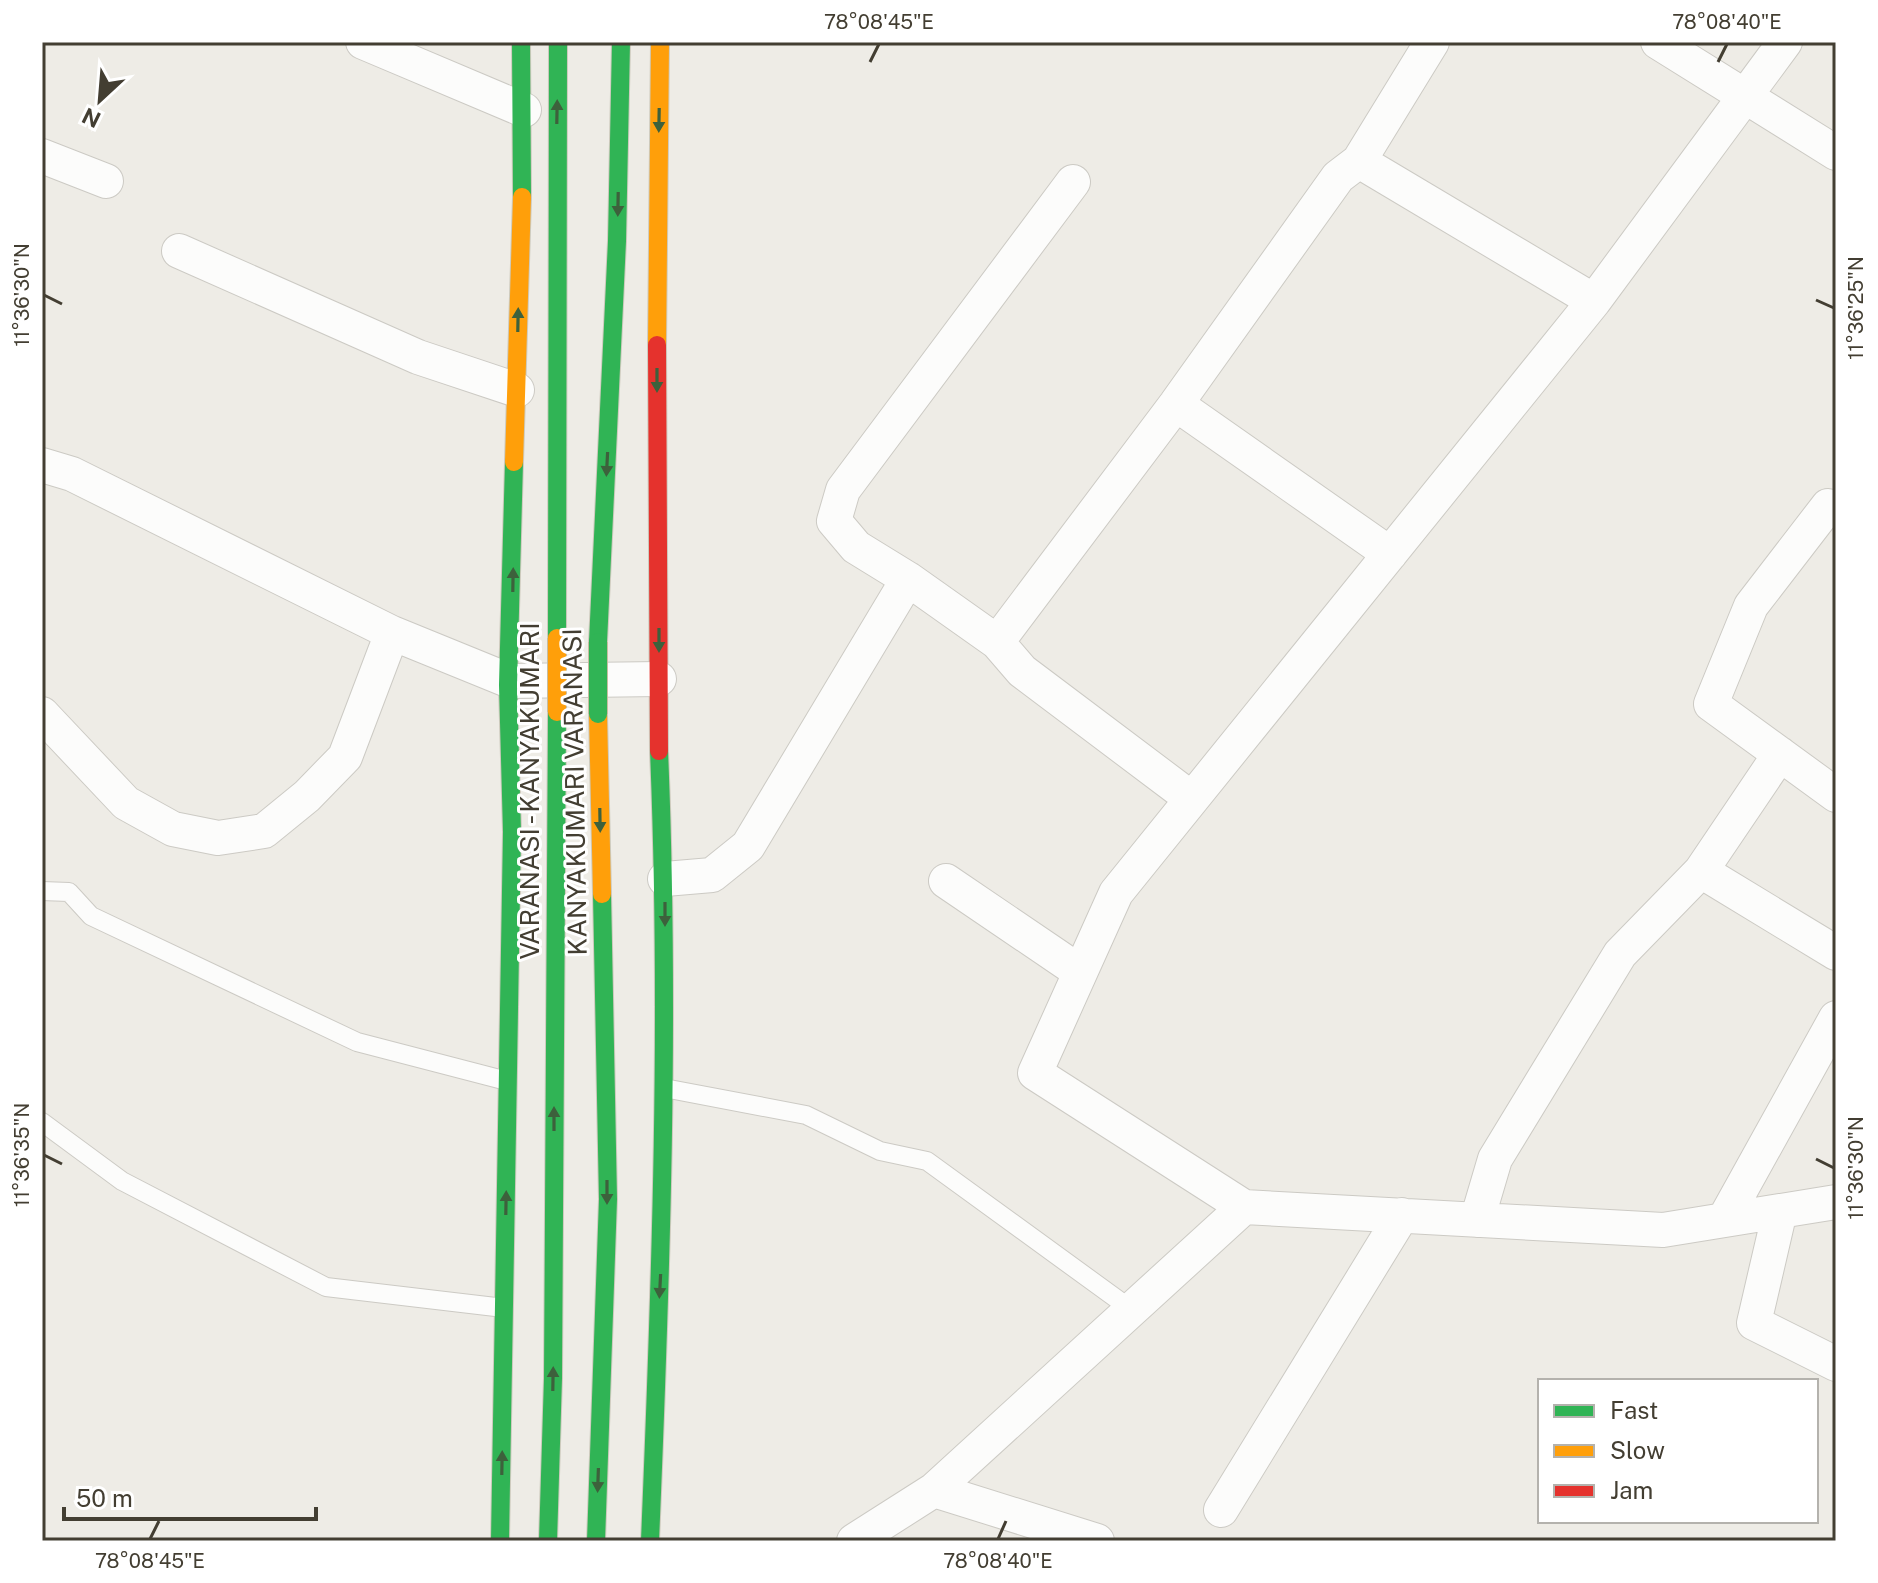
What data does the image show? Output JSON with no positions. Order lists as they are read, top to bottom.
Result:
{
  "streets": {
    "main road": ["VARANASI - KANYAKUMARI", "KANYAKUMARI VARANASI"]
  },
  "legend": ["Fast", "Slow", "Jam"],
  "scale_bar": "50 m",
  "north": "bottom left",
  "coordinates": [
    "78°08'45\"E",
    "78°08'40\"E",
    "11°36'30\"N",
    "11°36'25\"N",
    "11°36'35\"N"
  ]
}
